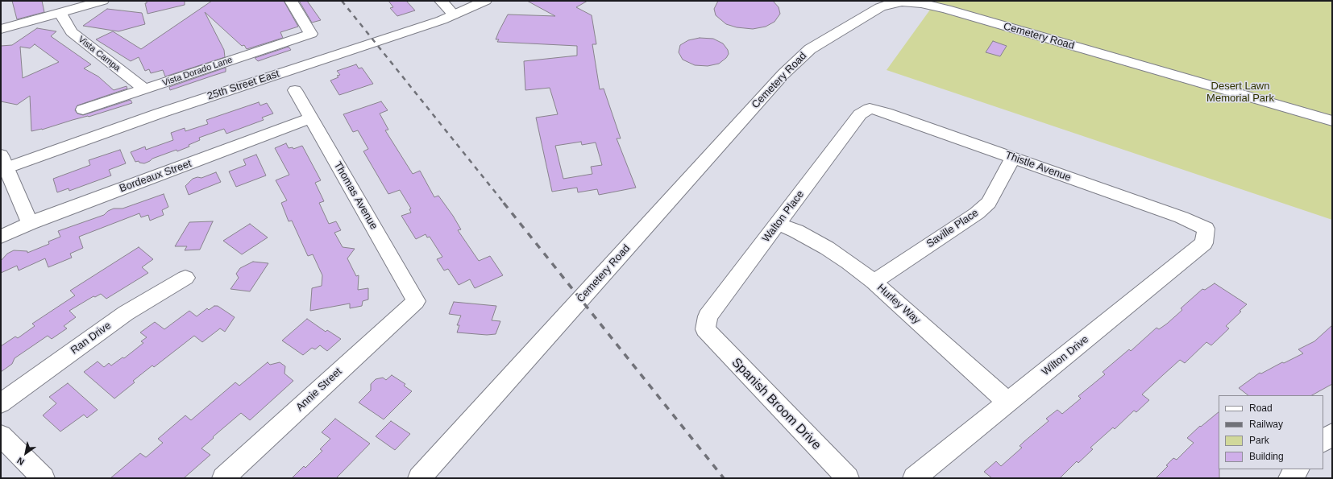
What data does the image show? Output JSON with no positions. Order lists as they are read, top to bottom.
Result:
{
  "streets": {
    "street": [
      "Cemetery Road",
      "Vista Campa",
      "Vista Dorado Lane",
      "25th Street East",
      "Thistle Avenue",
      "Bordeaux Street",
      "Thomas Avenue",
      "Walton Place",
      "Saville Place",
      "Hurley Way",
      "Ran Drive",
      "Wilton Drive",
      "Annie Street",
      "Spanish Broom Drive"
    ]
  },
  "crossings": [
    ["Vista Campa", "Vista Dorado Lane"],
    ["Thistle Avenue", "Walton Place"],
    ["Thistle Avenue", "Saville Place"],
    ["Thistle Avenue", "Wilton Drive"],
    ["Bordeaux Street", "Thomas Avenue"],
    ["Thomas Avenue", "Annie Street"],
    ["Walton Place", "Hurley Way"],
    ["Walton Place", "Spanish Broom Drive"],
    ["Saville Place", "Hurley Way"],
    ["Hurley Way", "Wilton Drive"]
  ],
  "parks": ["Desert Lawn Memorial Park"],
  "legend": [
    "Road",
    "Railway",
    "Park",
    "Building"
  ],
  "north": "bottom left"
}
